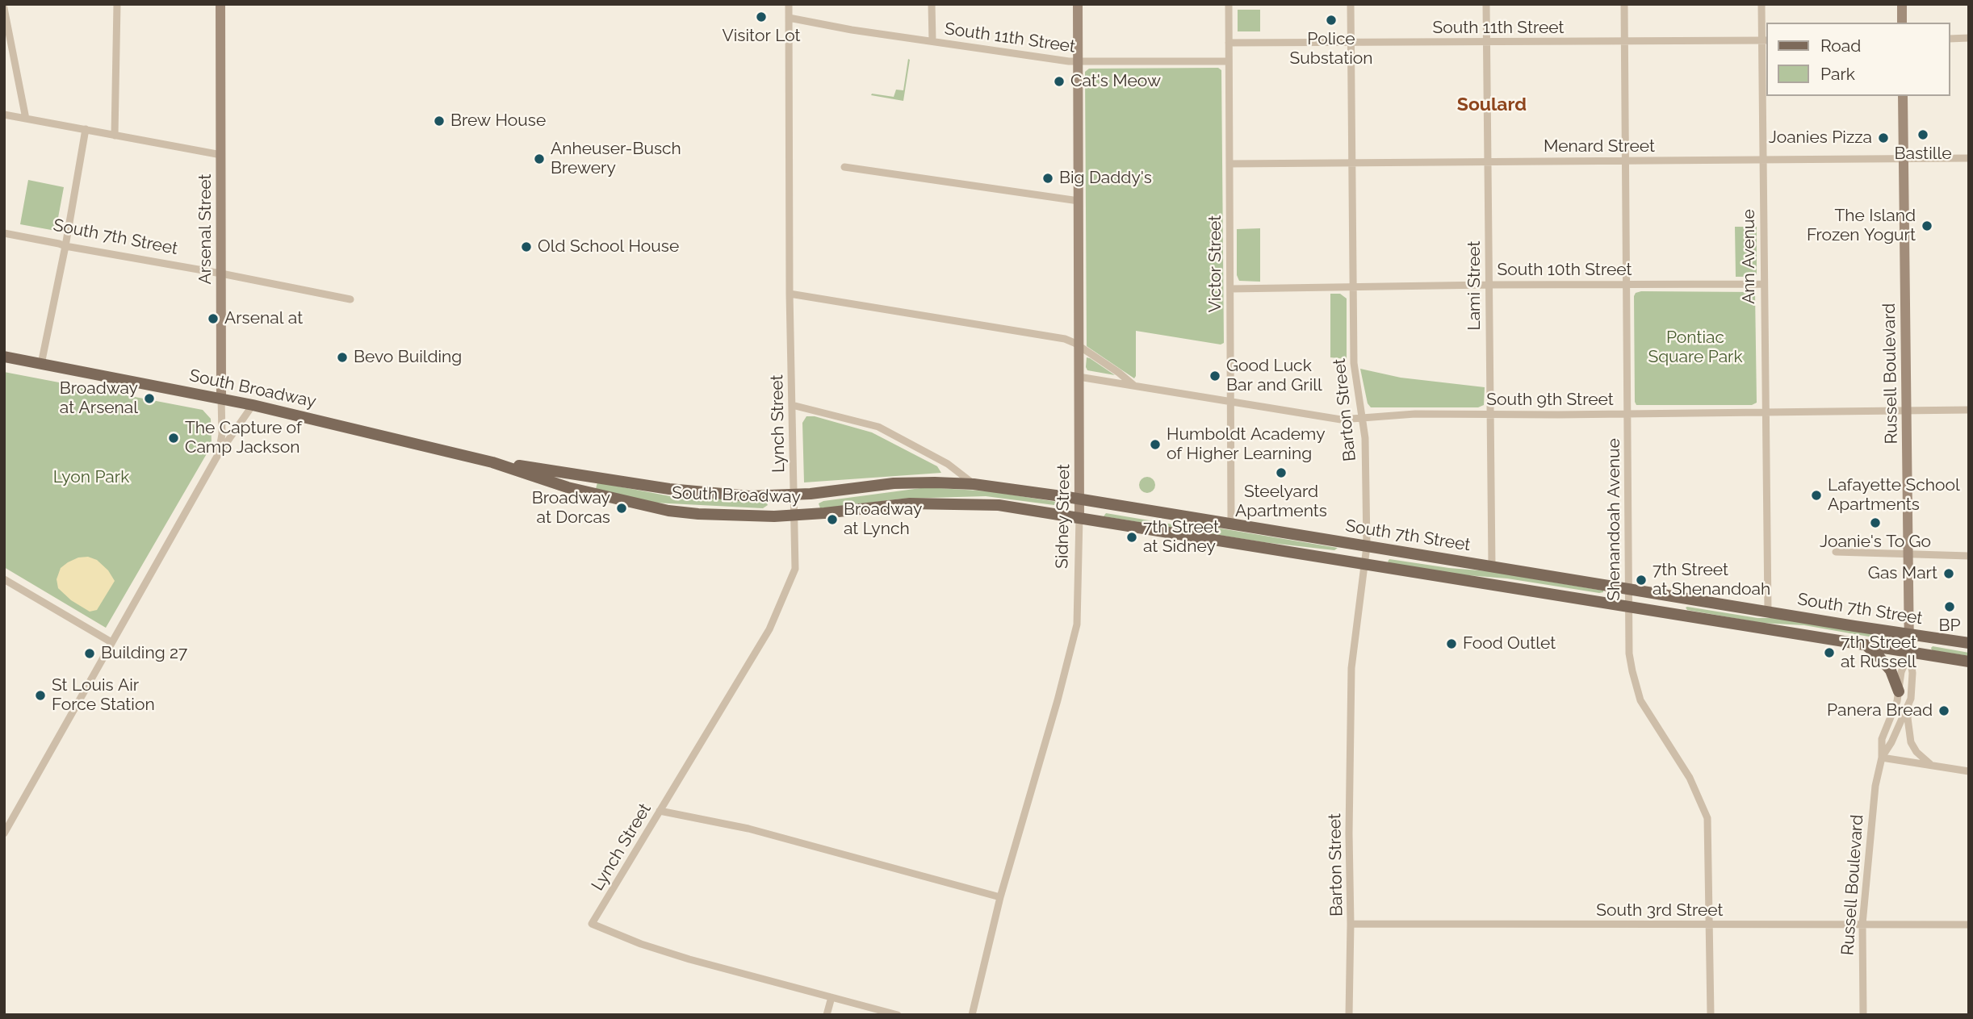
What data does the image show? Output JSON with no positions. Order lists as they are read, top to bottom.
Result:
{
  "streets": {
    "main road": [
      "Arsenal Street",
      "South 7th Street",
      "Russell Boulevard",
      "South Broadway",
      "Sidney Street"
    ],
    "street": [
      "South 11th Street",
      "Menard Street",
      "Ann Avenue",
      "Victor Street",
      "South 10th Street",
      "Lami Street",
      "South 9th Street",
      "Barton Street",
      "Lynch Street",
      "Shenandoah Avenue",
      "South 3rd Street"
    ]
  },
  "crossings": [
    ["South 11th Street", "Ann Avenue"],
    ["South 11th Street", "Victor Street"],
    ["South 11th Street", "Lami Street"],
    ["South 11th Street", "Barton Street"],
    ["South 11th Street", "Lynch Street"],
    ["South 11th Street", "Sidney Street"],
    ["South 11th Street", "Shenandoah Avenue"],
    ["Menard Street", "Ann Avenue"],
    ["Menard Street", "Victor Street"],
    ["Menard Street", "Lami Street"],
    ["Menard Street", "Russell Boulevard"],
    ["Menard Street", "Barton Street"],
    ["Menard Street", "Shenandoah Avenue"],
    ["Arsenal Street", "South 7th Street"],
    ["Arsenal Street", "South Broadway"],
    ["South 7th Street", "Ann Avenue"],
    ["South 7th Street", "Victor Street"],
    ["South 7th Street", "Lami Street"],
    ["South 7th Street", "Russell Boulevard"],
    ["South 7th Street", "South Broadway"],
    ["South 7th Street", "Barton Street"],
    ["South 7th Street", "Lynch Street"],
    ["South 7th Street", "Sidney Street"],
    ["South 7th Street", "Shenandoah Avenue"],
    ["Ann Avenue", "South 10th Street"],
    ["Ann Avenue", "South 9th Street"],
    ["Victor Street", "South 10th Street"],
    ["Victor Street", "South 9th Street"],
    ["South 10th Street", "Lami Street"],
    ["South 10th Street", "Barton Street"],
    ["South 10th Street", "Shenandoah Avenue"],
    ["Lami Street", "South 9th Street"],
    ["Russell Boulevard", "South 9th Street"],
    ["Russell Boulevard", "South 3rd Street"],
    ["South Broadway", "Lynch Street"],
    ["South 9th Street", "Barton Street"],
    ["South 9th Street", "Lynch Street"],
    ["South 9th Street", "Sidney Street"],
    ["South 9th Street", "Shenandoah Avenue"],
    ["Barton Street", "South 3rd Street"],
    ["Shenandoah Avenue", "South 3rd Street"]
  ],
  "districts": ["Soulard"],
  "parks": ["Pontiac Square Park", "Lyon Park"],
  "places": [
    "Visitor Lot",
    "Police Substation",
    "Cat's Meow",
    "Brew House",
    "Bastille",
    "Joanies Pizza",
    "Anheuser-Busch Brewery",
    "Big Daddy's",
    "The Island Frozen Yogurt",
    "Old School House",
    "Arsenal at",
    "Bevo Building",
    "Good Luck Bar and Grill",
    "Broadway at Arsenal",
    "The Capture of Camp Jackson",
    "Humboldt Academy of Higher Learning",
    "Steelyard Apartments",
    "Lafayette School Apartments",
    "Broadway at Dorcas",
    "Broadway at Lynch",
    "Joanie's To Go",
    "7th Street at Sidney",
    "Gas Mart",
    "7th Street at Shenandoah",
    "BP",
    "Food Outlet",
    "7th Street at Russell",
    "Building 27",
    "St Louis Air Force Station",
    "Panera Bread"
  ],
  "legend": ["Road", "Park"]
}
